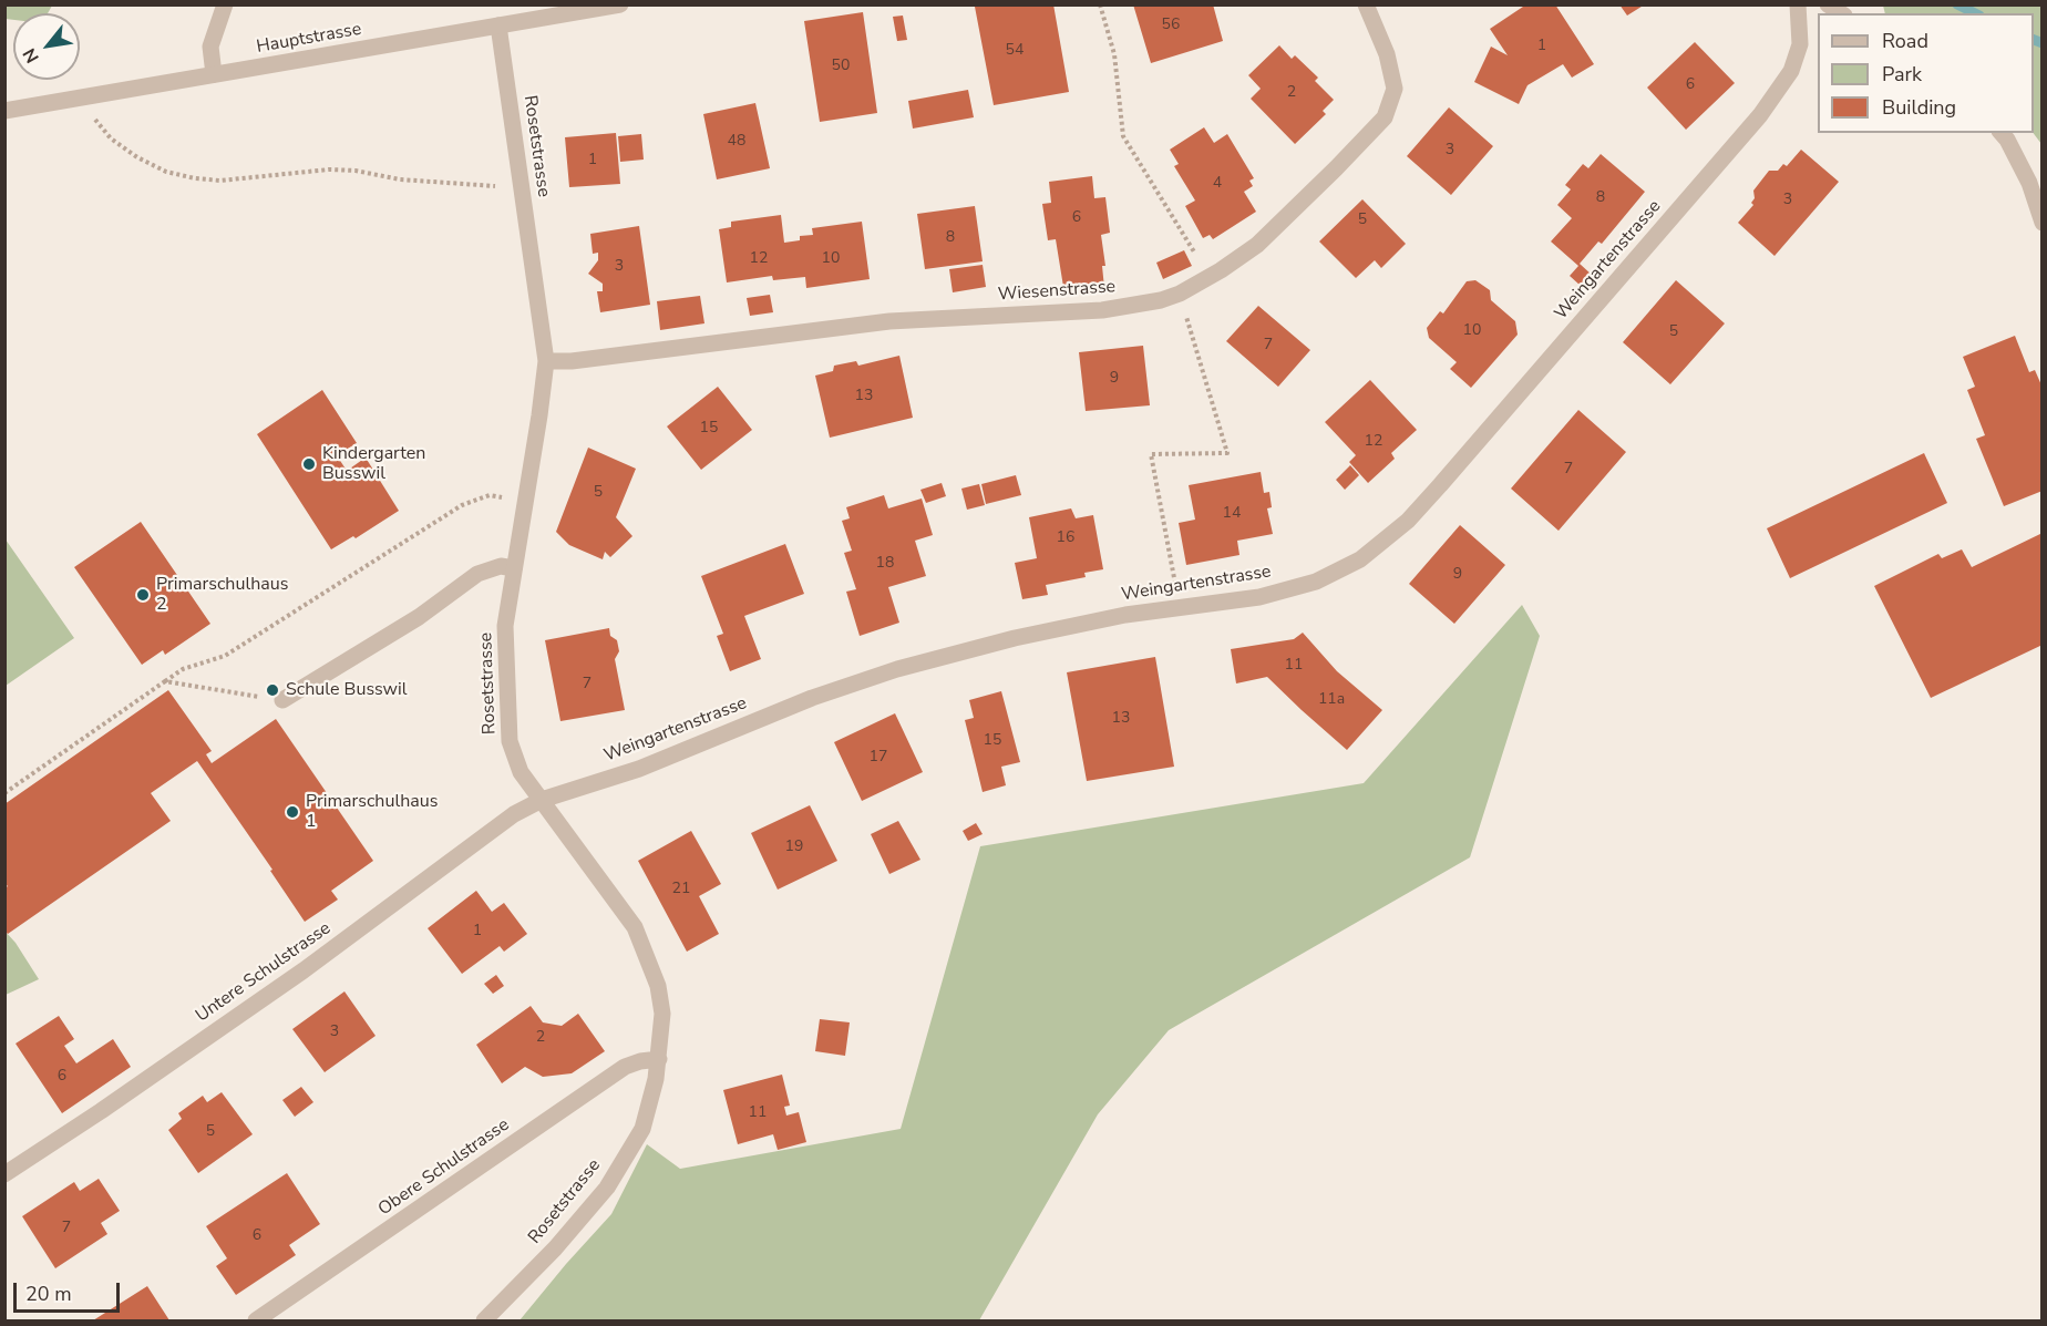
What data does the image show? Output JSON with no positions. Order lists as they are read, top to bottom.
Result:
{
  "streets": {
    "street": [
      "Hauptstrasse",
      "Rosetstrasse",
      "Weingartenstrasse",
      "Wiesenstrasse",
      "Untere Schulstrasse",
      "Obere Schulstrasse"
    ]
  },
  "crossings": [
    ["Hauptstrasse", "Rosetstrasse"],
    ["Rosetstrasse", "Weingartenstrasse"],
    ["Rosetstrasse", "Wiesenstrasse"],
    ["Rosetstrasse", "Untere Schulstrasse"],
    ["Rosetstrasse", "Obere Schulstrasse"],
    ["Weingartenstrasse", "Untere Schulstrasse"]
  ],
  "places": [
    "Kindergarten Busswil",
    "Primarschulhaus 2",
    "Schule Busswil",
    "Primarschulhaus 1"
  ],
  "house_numbers": [
    "56",
    "1",
    "54",
    "50",
    "6",
    "2",
    "48",
    "3",
    "1",
    "4",
    "8",
    "3",
    "6",
    "5",
    "8",
    "12",
    "10",
    "3",
    "10",
    "5",
    "7",
    "9",
    "13",
    "15",
    "12",
    "7",
    "5",
    "14",
    "16",
    "18",
    "9",
    "11",
    "7",
    "11a",
    "13",
    "15",
    "17",
    "19",
    "21",
    "1",
    "3",
    "2",
    "6",
    "11",
    "5",
    "7",
    "6"
  ],
  "legend": ["Road", "Park", "Building"],
  "scale_bar": "20 m",
  "north": "bottom left"
}
